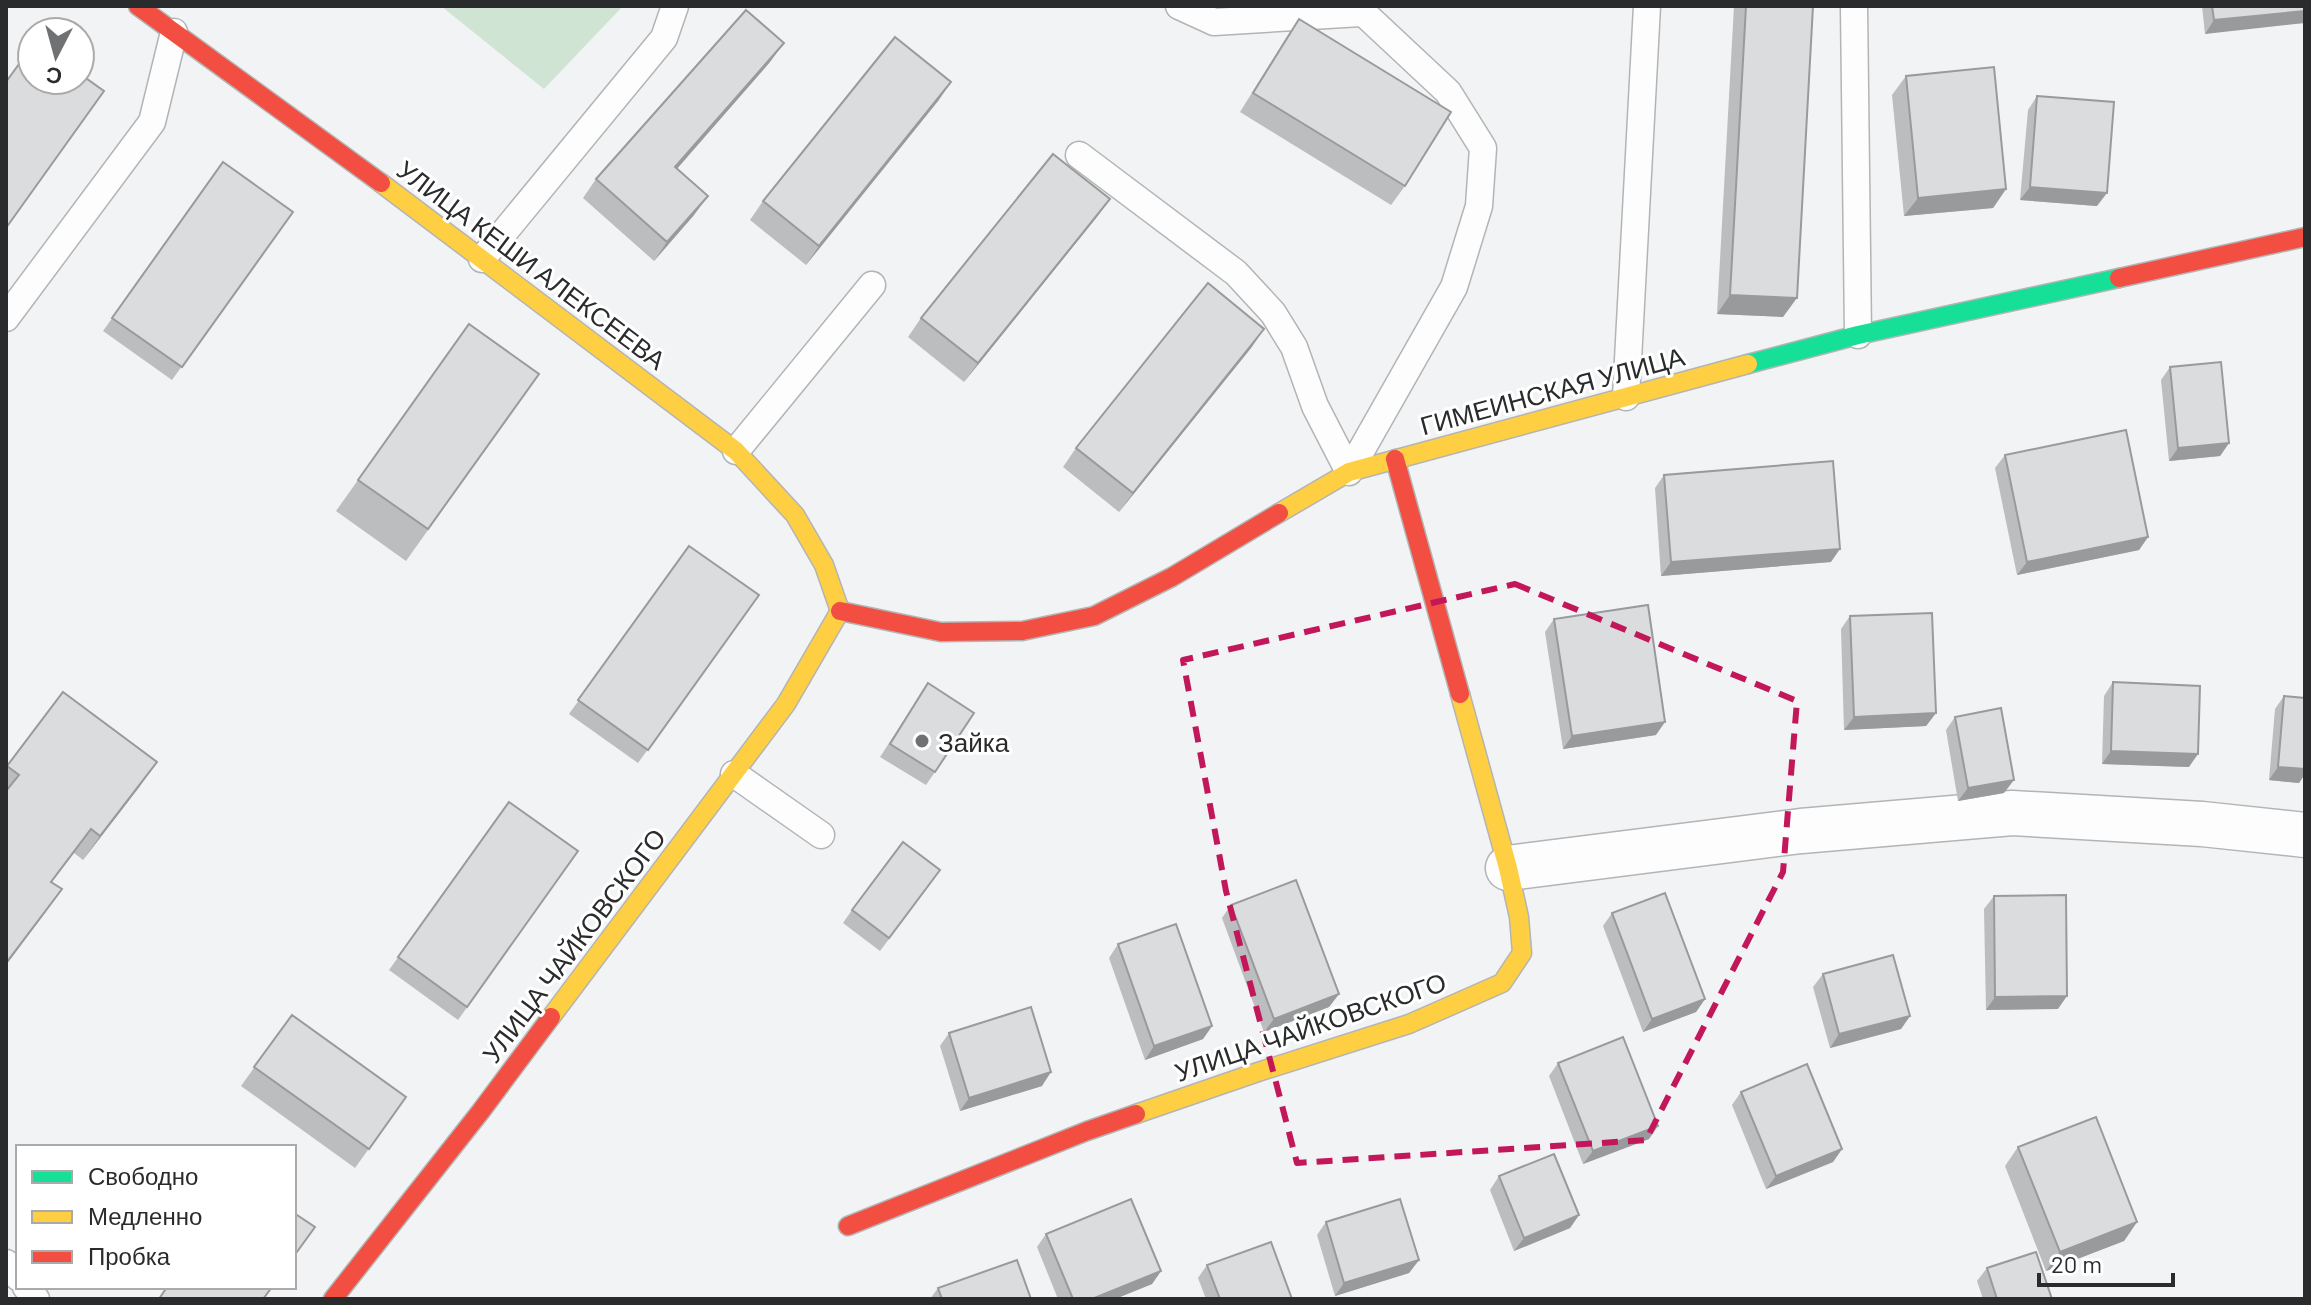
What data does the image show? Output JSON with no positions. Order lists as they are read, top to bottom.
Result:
{
  "streets": {
    "street": ["УЛИЦА КЕШИ АЛЕКСЕЕВА", "ГИМЕИНСКАЯ УЛИЦА", "УЛИЦА ЧАЙКОВСКОГО"]
  },
  "crossings": [
    ["УЛИЦА КЕШИ АЛЕКСЕЕВА", "ГИМЕИНСКАЯ УЛИЦА"],
    ["УЛИЦА КЕШИ АЛЕКСЕЕВА", "УЛИЦА ЧАЙКОВСКОГО"],
    ["ГИМЕИНСКАЯ УЛИЦА", "УЛИЦА ЧАЙКОВСКОГО"]
  ],
  "places": ["Зайка"],
  "legend": ["Свободно", "Медленно", "Пробка"],
  "scale_bar": "20 m",
  "north": "bottom"
}
